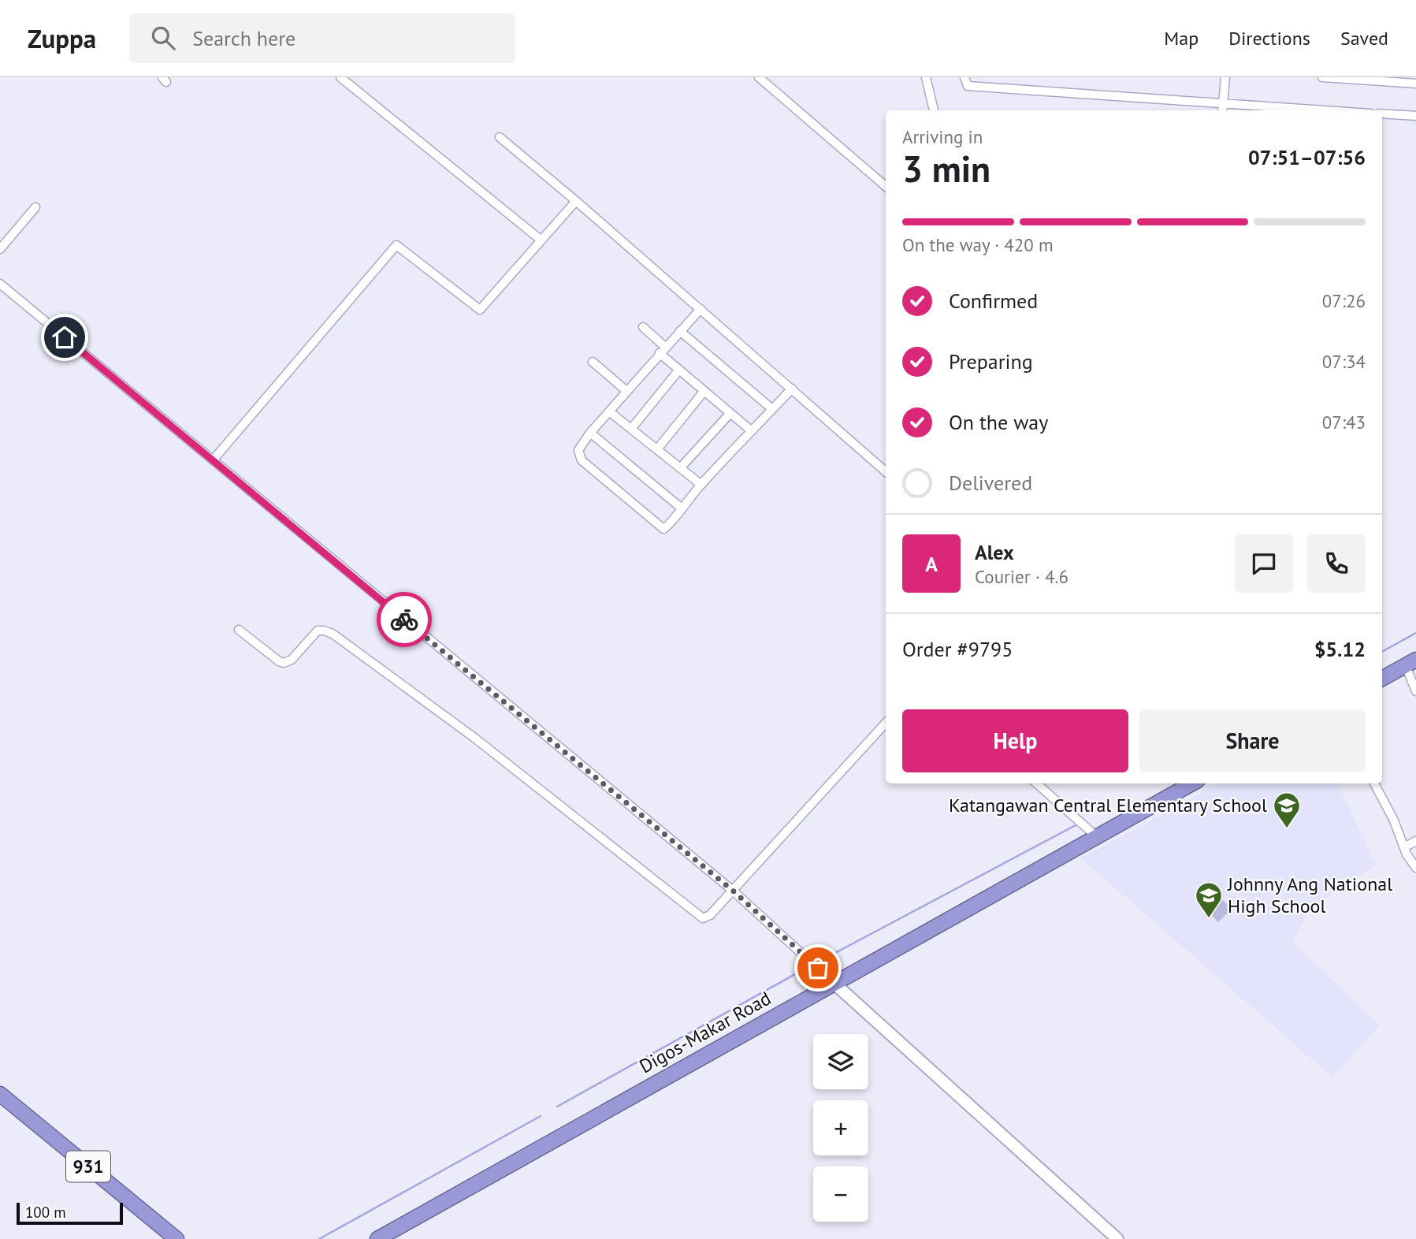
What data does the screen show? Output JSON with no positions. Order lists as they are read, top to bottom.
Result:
{
  "streets": {
    "highway": ["Digos-Makar Road", "931"]
  },
  "places": {
    "school or university": ["Katangawan Central Elementary School", "Johnny Ang National High School"]
  },
  "scale_bar": "100 m",
  "page": {
    "header": "Zuppa",
    "search": "Search here",
    "nav": ["Map", "Directions", "Saved"],
    "heading": ["3 min", "Arriving in", "07:51–07:56"],
    "panel": [
      "Alex",
      "Courier · 4.6",
      "Order #9795",
      "$5.12"
    ],
    "bar": "On the way · 420 m",
    "list": [
      ["Confirmed", "07:26"],
      ["Preparing", "07:34"],
      ["On the way", "07:43"],
      "Delivered"
    ],
    "round": "A",
    "buttons": ["Help", "Share"],
    "map_buttons": ["+", "−"],
    "scale": "100 m"
  }
}
